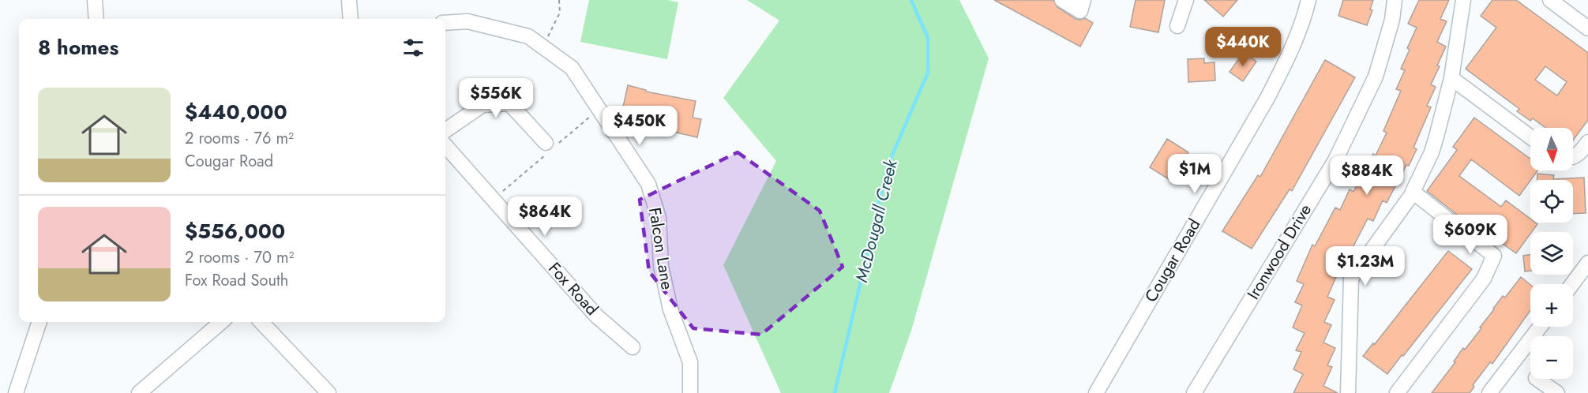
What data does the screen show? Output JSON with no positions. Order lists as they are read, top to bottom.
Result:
{
  "streets": {
    "street": [
      "Falcon Lane",
      "Ironwood Drive",
      "Cougar Road",
      "Fox Road"
    ]
  },
  "water": ["McDougall Creek"],
  "north": "bottom",
  "page": {
    "heading": "8 homes",
    "price": [
      "$440K",
      "$556K",
      "$450K",
      "$1M",
      "$884K",
      "$864K",
      "$609K",
      "$1.23M"
    ],
    "list": [
      {
        "name": "$440,000",
        "note": "2 rooms · 76 m² · Cougar Road"
      },
      {
        "name": "$556,000",
        "note": "2 rooms · 70 m² · Fox Road South"
      }
    ],
    "map_buttons": ["+", "−"]
  }
}
